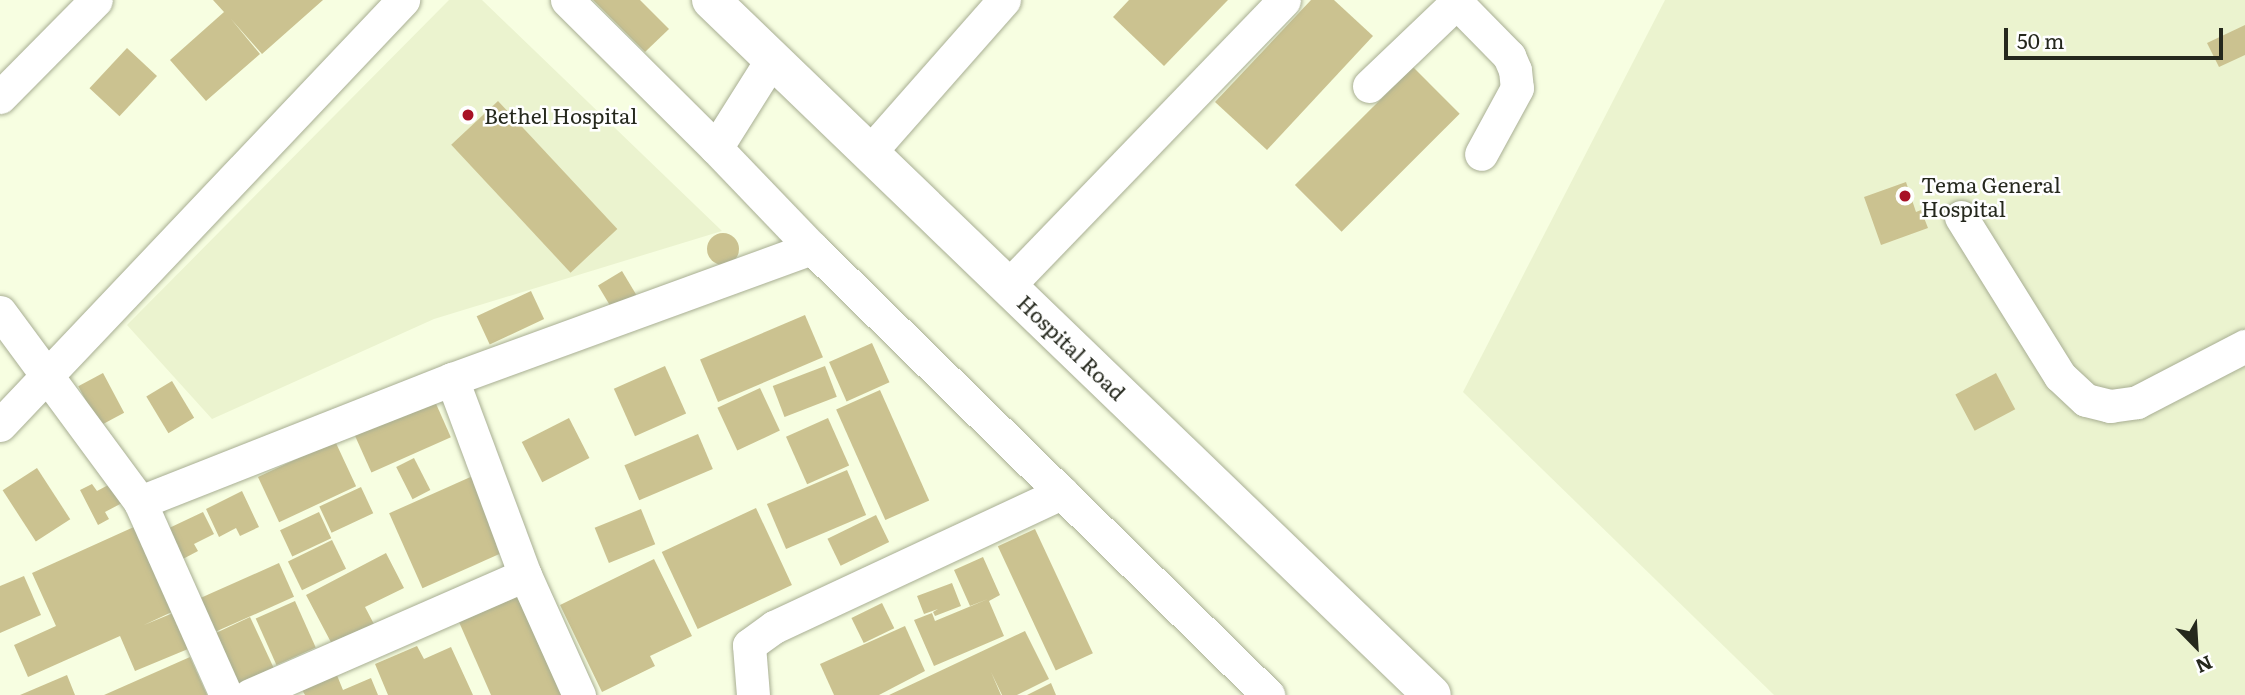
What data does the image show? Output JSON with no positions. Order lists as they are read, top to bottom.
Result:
{
  "streets": {
    "main road": ["Hospital Road"]
  },
  "places": ["Bethel Hospital", "Tema General Hospital"],
  "scale_bar": "50 m",
  "north": "bottom right"
}
